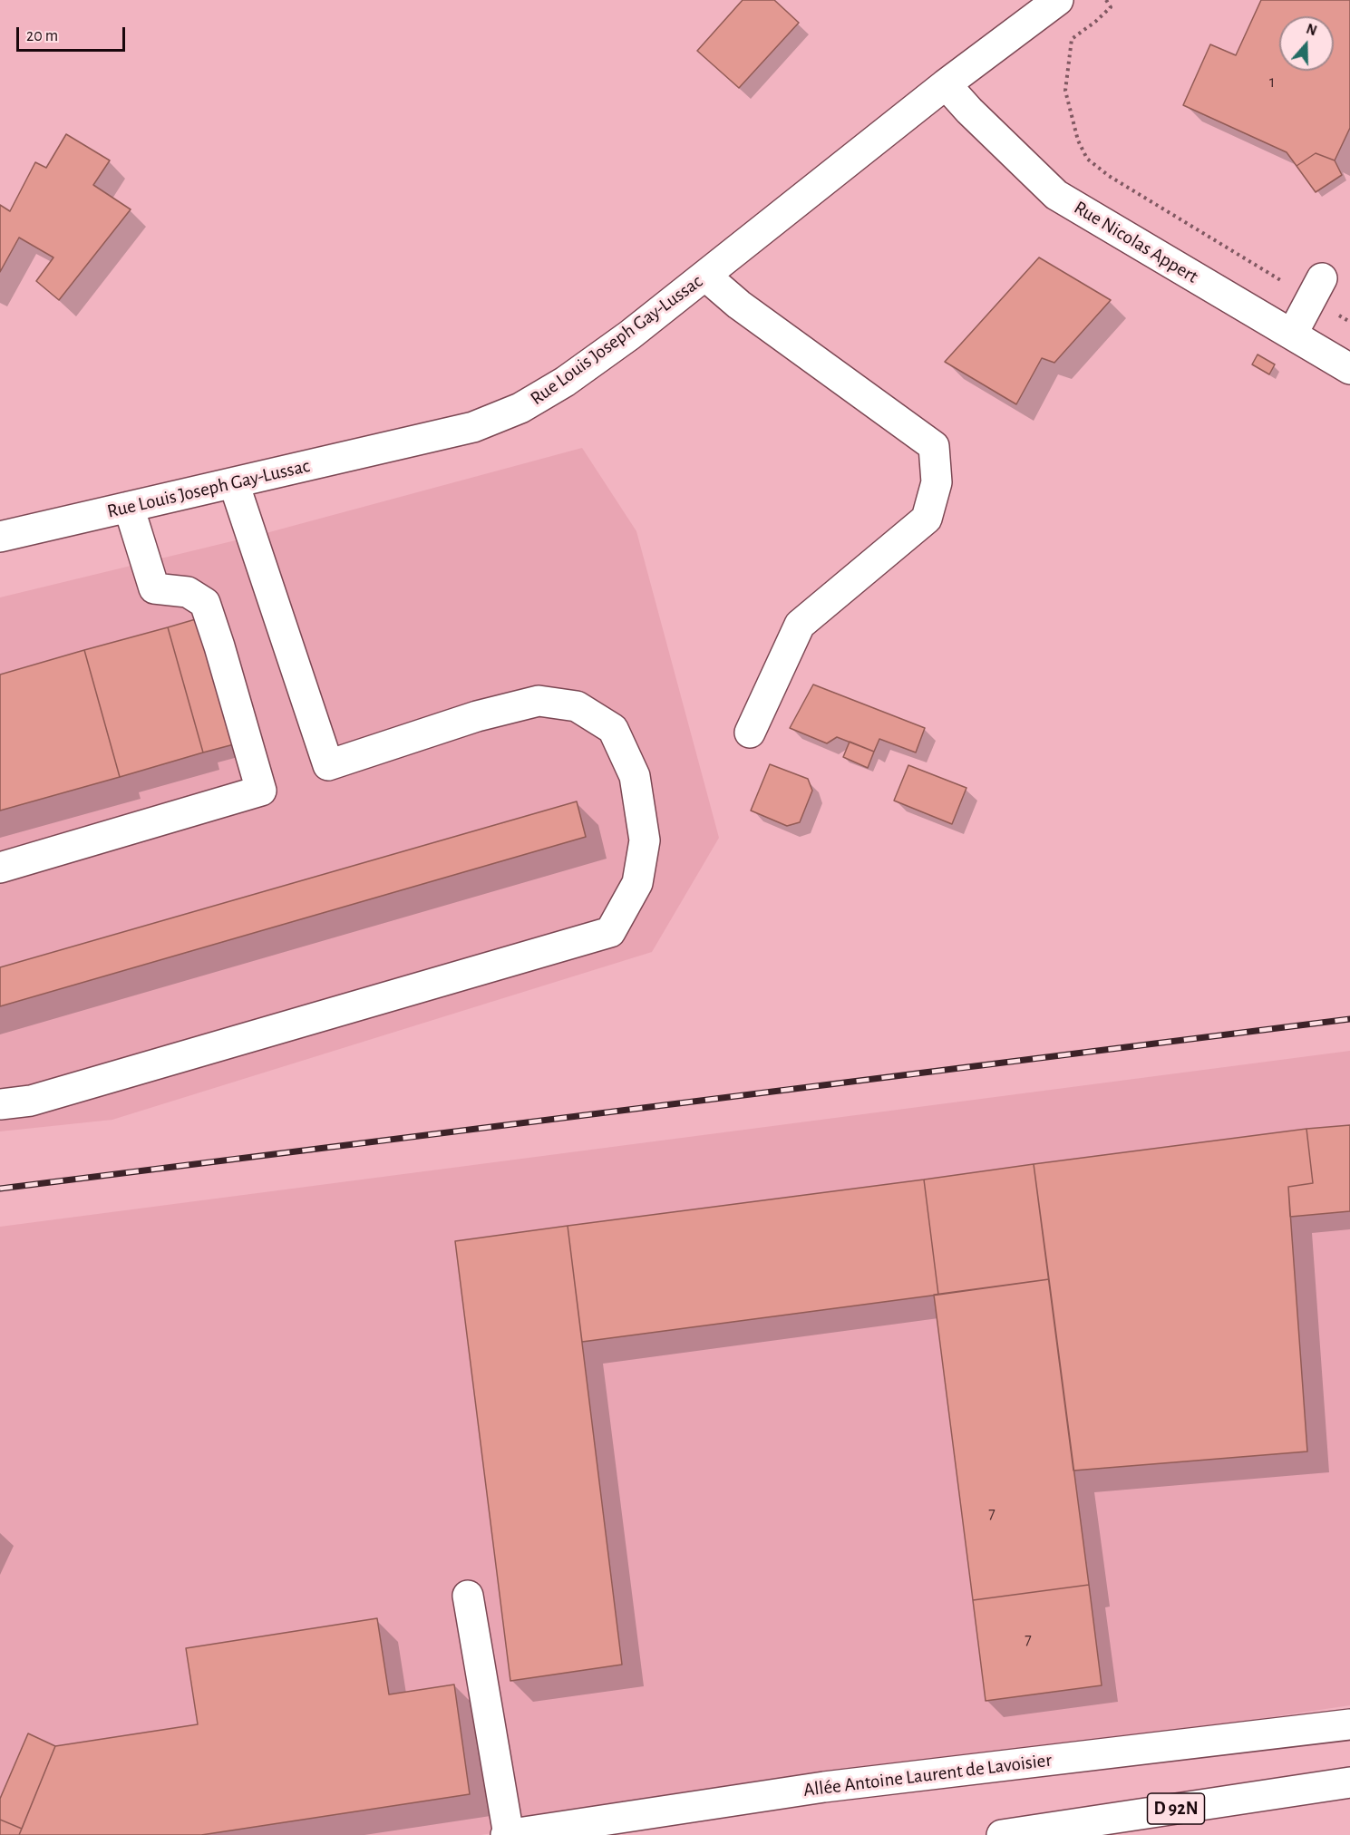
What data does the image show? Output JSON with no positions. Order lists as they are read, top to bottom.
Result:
{
  "streets": {
    "street": [
      "Rue Nicolas Appert",
      "Rue Louis Joseph Gay-Lussac",
      "Allée Antoine Laurent de Lavoisier",
      "D 92N"
    ]
  },
  "crossings": [
    ["Rue Nicolas Appert", "Rue Louis Joseph Gay-Lussac"]
  ],
  "house_numbers": ["1", "7", "7"],
  "scale_bar": "20 m",
  "north": "top"
}
